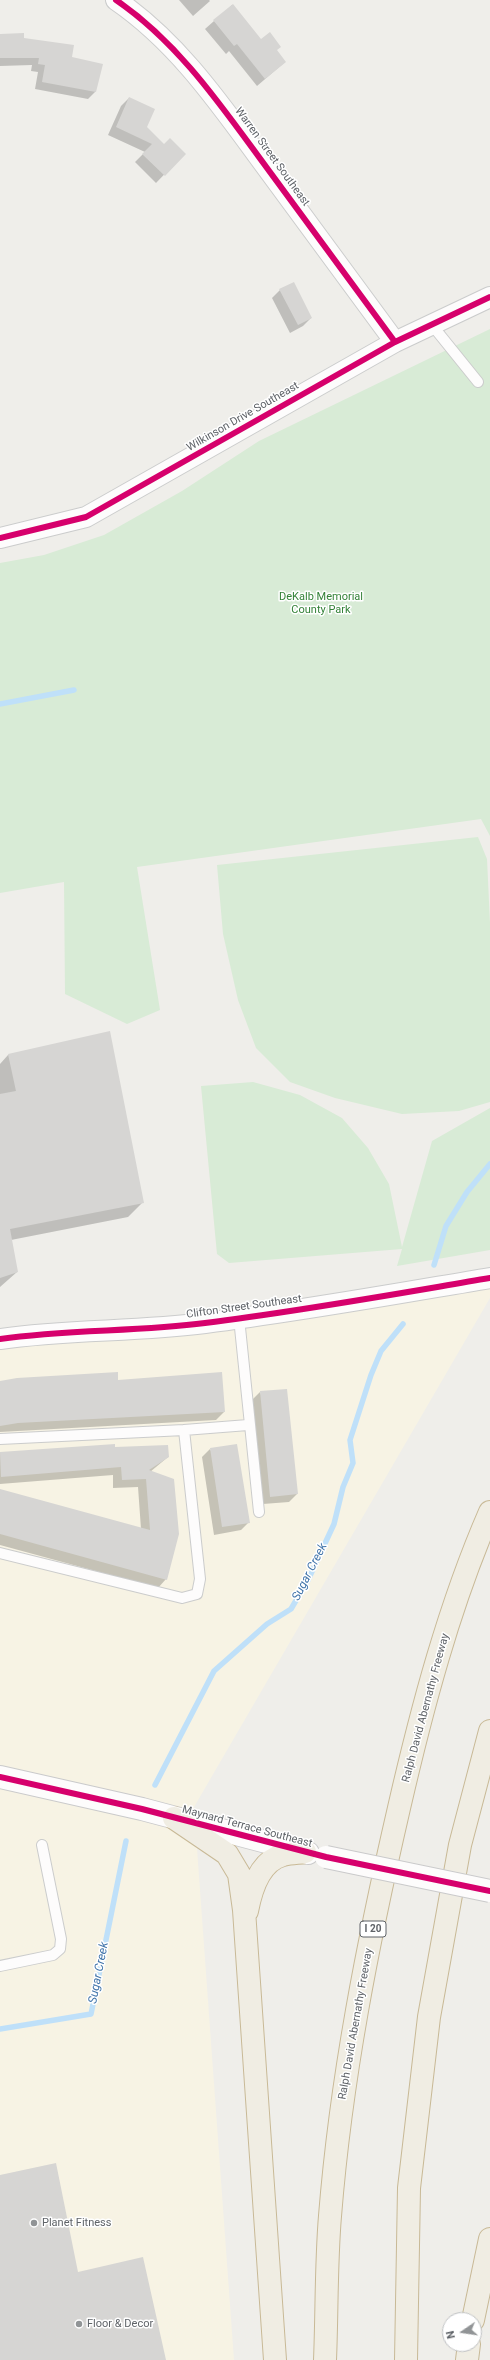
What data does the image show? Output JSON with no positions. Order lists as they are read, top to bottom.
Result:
{
  "streets": {
    "highway": ["Ralph David Abernathy Freeway", "I 20"],
    "street": [
      "Warren Street Southeast",
      "Wilkinson Drive Southeast",
      "Clifton Street Southeast",
      "Maynard Terrace Southeast"
    ]
  },
  "crossings": [
    ["Warren Street Southeast", "Wilkinson Drive Southeast"]
  ],
  "water": ["Sugar Creek"],
  "parks": ["DeKalb Memorial County Park"],
  "places": ["Planet Fitness", "Floor & Decor"],
  "north": "left"
}
